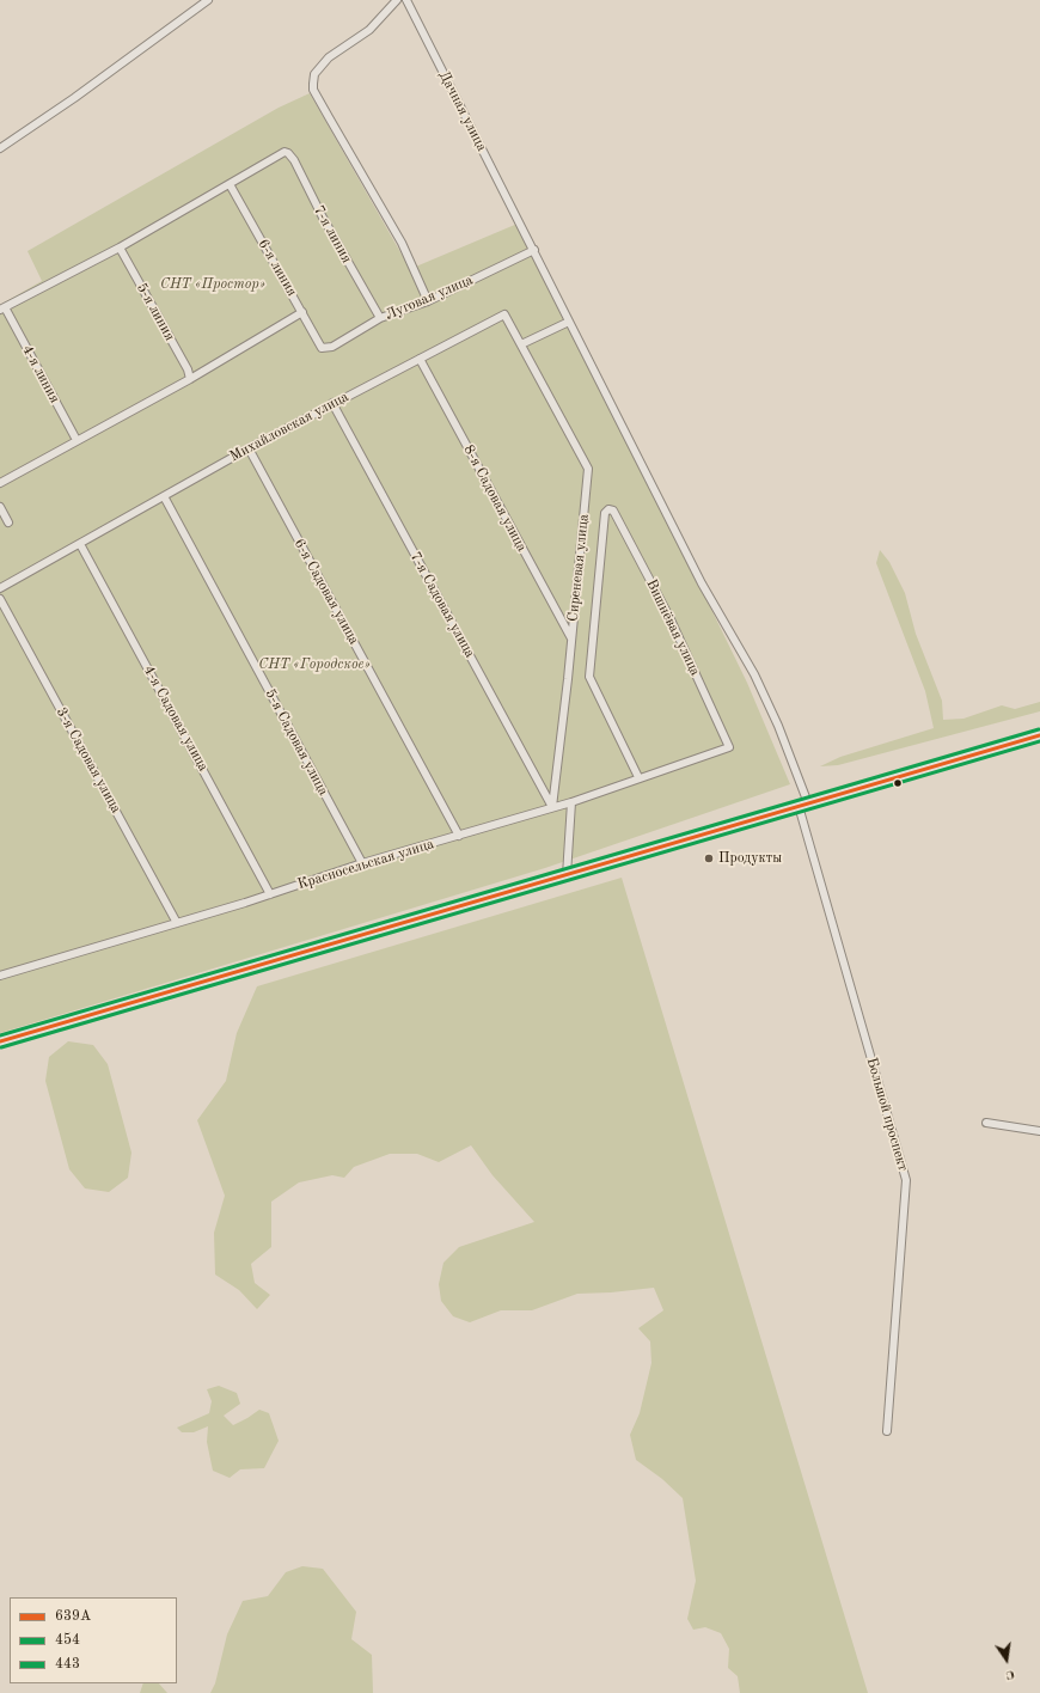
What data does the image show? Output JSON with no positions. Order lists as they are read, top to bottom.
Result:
{
  "streets": {
    "street": [
      "Дачная улица",
      "7-я линия",
      "6-я линия",
      "Луговая улица",
      "5-я линия",
      "4-я линия",
      "Михайловская улица",
      "8-я Садовая улица",
      "Сиреневая улица",
      "6-я Садовая улица",
      "7-я Садовая улица",
      "Вишнёвая улица",
      "4-я Садовая улица",
      "5-я Садовая улица",
      "3-я Садовая улица",
      "Красносельская улица",
      "Большой проспект"
    ]
  },
  "crossings": [
    ["Дачная улица", "Луговая улица"],
    ["Дачная улица", "Большой проспект"],
    ["7-я линия", "6-я линия"],
    ["7-я линия", "Луговая улица"],
    ["6-я линия", "Луговая улица"],
    ["Михайловская улица", "8-я Садовая улица"],
    ["Михайловская улица", "Сиреневая улица"],
    ["Михайловская улица", "6-я Садовая улица"],
    ["Михайловская улица", "7-я Садовая улица"],
    ["Михайловская улица", "4-я Садовая улица"],
    ["Михайловская улица", "5-я Садовая улица"],
    ["8-я Садовая улица", "Сиреневая улица"],
    ["Сиреневая улица", "7-я Садовая улица"],
    ["Сиреневая улица", "Красносельская улица"],
    ["6-я Садовая улица", "Красносельская улица"],
    ["7-я Садовая улица", "Красносельская улица"],
    ["Вишнёвая улица", "Красносельская улица"],
    ["4-я Садовая улица", "Красносельская улица"],
    ["5-я Садовая улица", "Красносельская улица"],
    ["3-я Садовая улица", "Красносельская улица"]
  ],
  "parks": ["СНТ «Простор»", "СНТ «Городское»"],
  "places": ["Продукты"],
  "lines": ["transit line 443", "transit line 639А", "transit line 454"],
  "legend": ["639А", "454", "443"],
  "north": "bottom"
}
